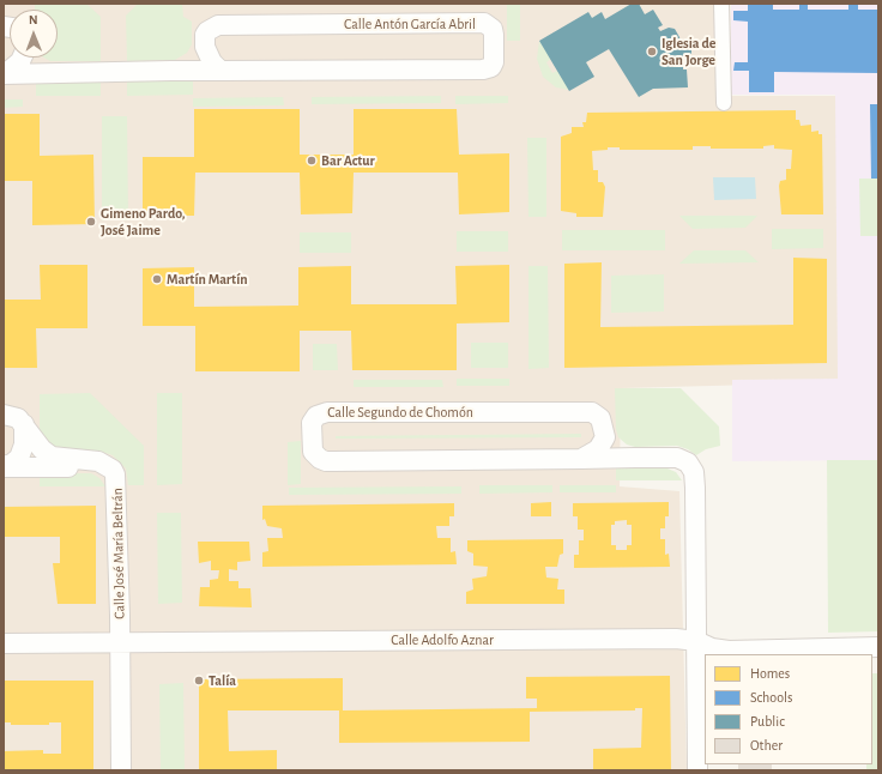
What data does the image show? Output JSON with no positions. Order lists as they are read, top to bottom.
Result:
{
  "streets": {
    "street": [
      "Calle Antón García Abril",
      "Calle Segundo de Chomón",
      "Calle José María Beltrán",
      "Calle Adolfo Aznar"
    ]
  },
  "crossings": [
    ["Calle Segundo de Chomón", "Calle Adolfo Aznar"],
    ["Calle José María Beltrán", "Calle Adolfo Aznar"]
  ],
  "places": [
    "Iglesia de San Jorge",
    "Bar Actur",
    "Gimeno Pardo, José Jaime",
    "Martín Martín",
    "Talía"
  ],
  "legend": [
    "Homes",
    "Schools",
    "Public",
    "Other"
  ],
  "north": "top"
}
